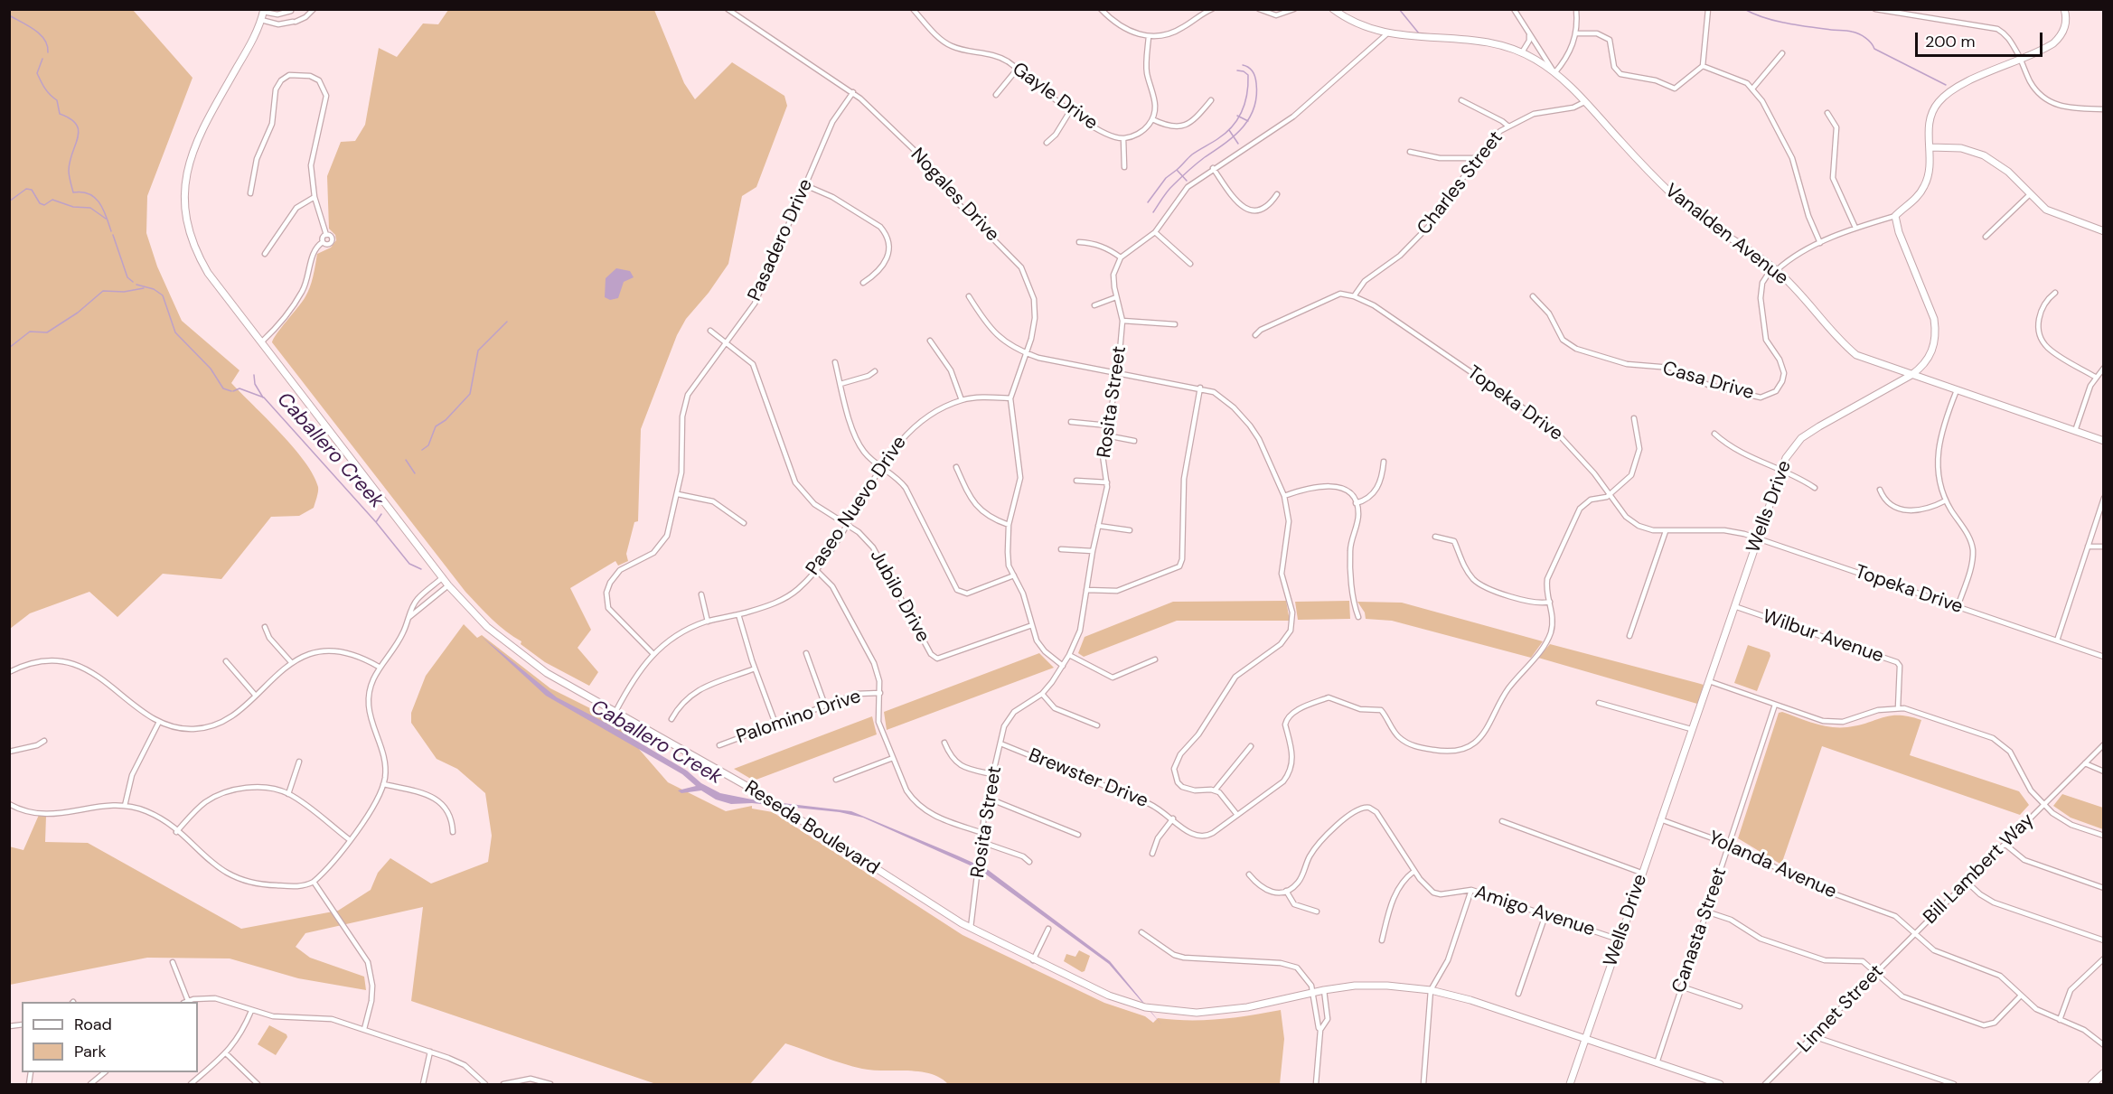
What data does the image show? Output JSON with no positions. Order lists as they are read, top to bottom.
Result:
{
  "streets": {
    "main road": ["Vanalden Avenue", "Wells Drive", "Reseda Boulevard"],
    "street": [
      "Gayle Drive",
      "Charles Street",
      "Nogales Drive",
      "Pasadero Drive",
      "Casa Drive",
      "Rosita Street",
      "Topeka Drive",
      "Paseo Nuevo Drive",
      "Jubilo Drive",
      "Wilbur Avenue",
      "Palomino Drive",
      "Brewster Drive",
      "Yolanda Avenue",
      "Bill Lambert Way",
      "Amigo Avenue",
      "Canasta Street",
      "Linnet Street"
    ]
  },
  "crossings": [
    ["Charles Street", "Vanalden Avenue"],
    ["Charles Street", "Topeka Drive"],
    ["Nogales Drive", "Pasadero Drive"],
    ["Nogales Drive", "Rosita Street"],
    ["Nogales Drive", "Paseo Nuevo Drive"],
    ["Nogales Drive", "Jubilo Drive"],
    ["Vanalden Avenue", "Casa Drive"],
    ["Vanalden Avenue", "Wells Drive"],
    ["Pasadero Drive", "Paseo Nuevo Drive"],
    ["Pasadero Drive", "Jubilo Drive"],
    ["Rosita Street", "Brewster Drive"],
    ["Rosita Street", "Reseda Boulevard"],
    ["Topeka Drive", "Wells Drive"],
    ["Topeka Drive", "Brewster Drive"],
    ["Paseo Nuevo Drive", "Jubilo Drive"],
    ["Paseo Nuevo Drive", "Reseda Boulevard"],
    ["Wells Drive", "Wilbur Avenue"],
    ["Wells Drive", "Reseda Boulevard"],
    ["Wells Drive", "Yolanda Avenue"],
    ["Wells Drive", "Amigo Avenue"],
    ["Reseda Boulevard", "Canasta Street"],
    ["Yolanda Avenue", "Bill Lambert Way"],
    ["Yolanda Avenue", "Canasta Street"],
    ["Yolanda Avenue", "Linnet Street"],
    ["Bill Lambert Way", "Linnet Street"]
  ],
  "water": ["Caballero Creek"],
  "legend": ["Road", "Park"],
  "scale_bar": "200 m"
}
